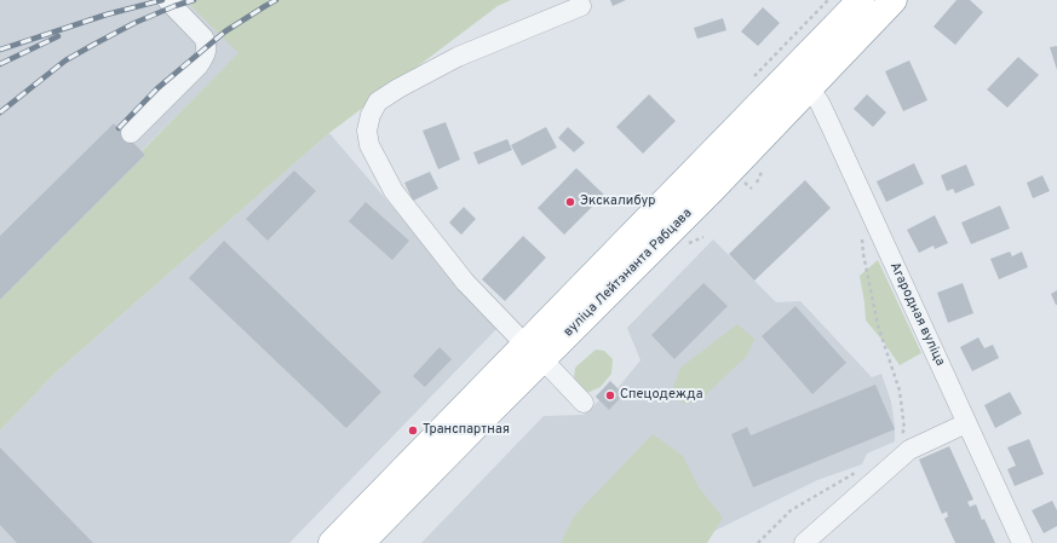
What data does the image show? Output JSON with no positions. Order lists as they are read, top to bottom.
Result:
{
  "streets": {
    "highway": ["вуліца Лейтэнанта Рабцава"],
    "street": ["Агародная вуліца"]
  },
  "crossings": [
    ["вуліца Лейтэнанта Рабцава", "Агародная вуліца"]
  ],
  "places": ["Экскалибур", "Спецодежда", "Транспартная"]
}
